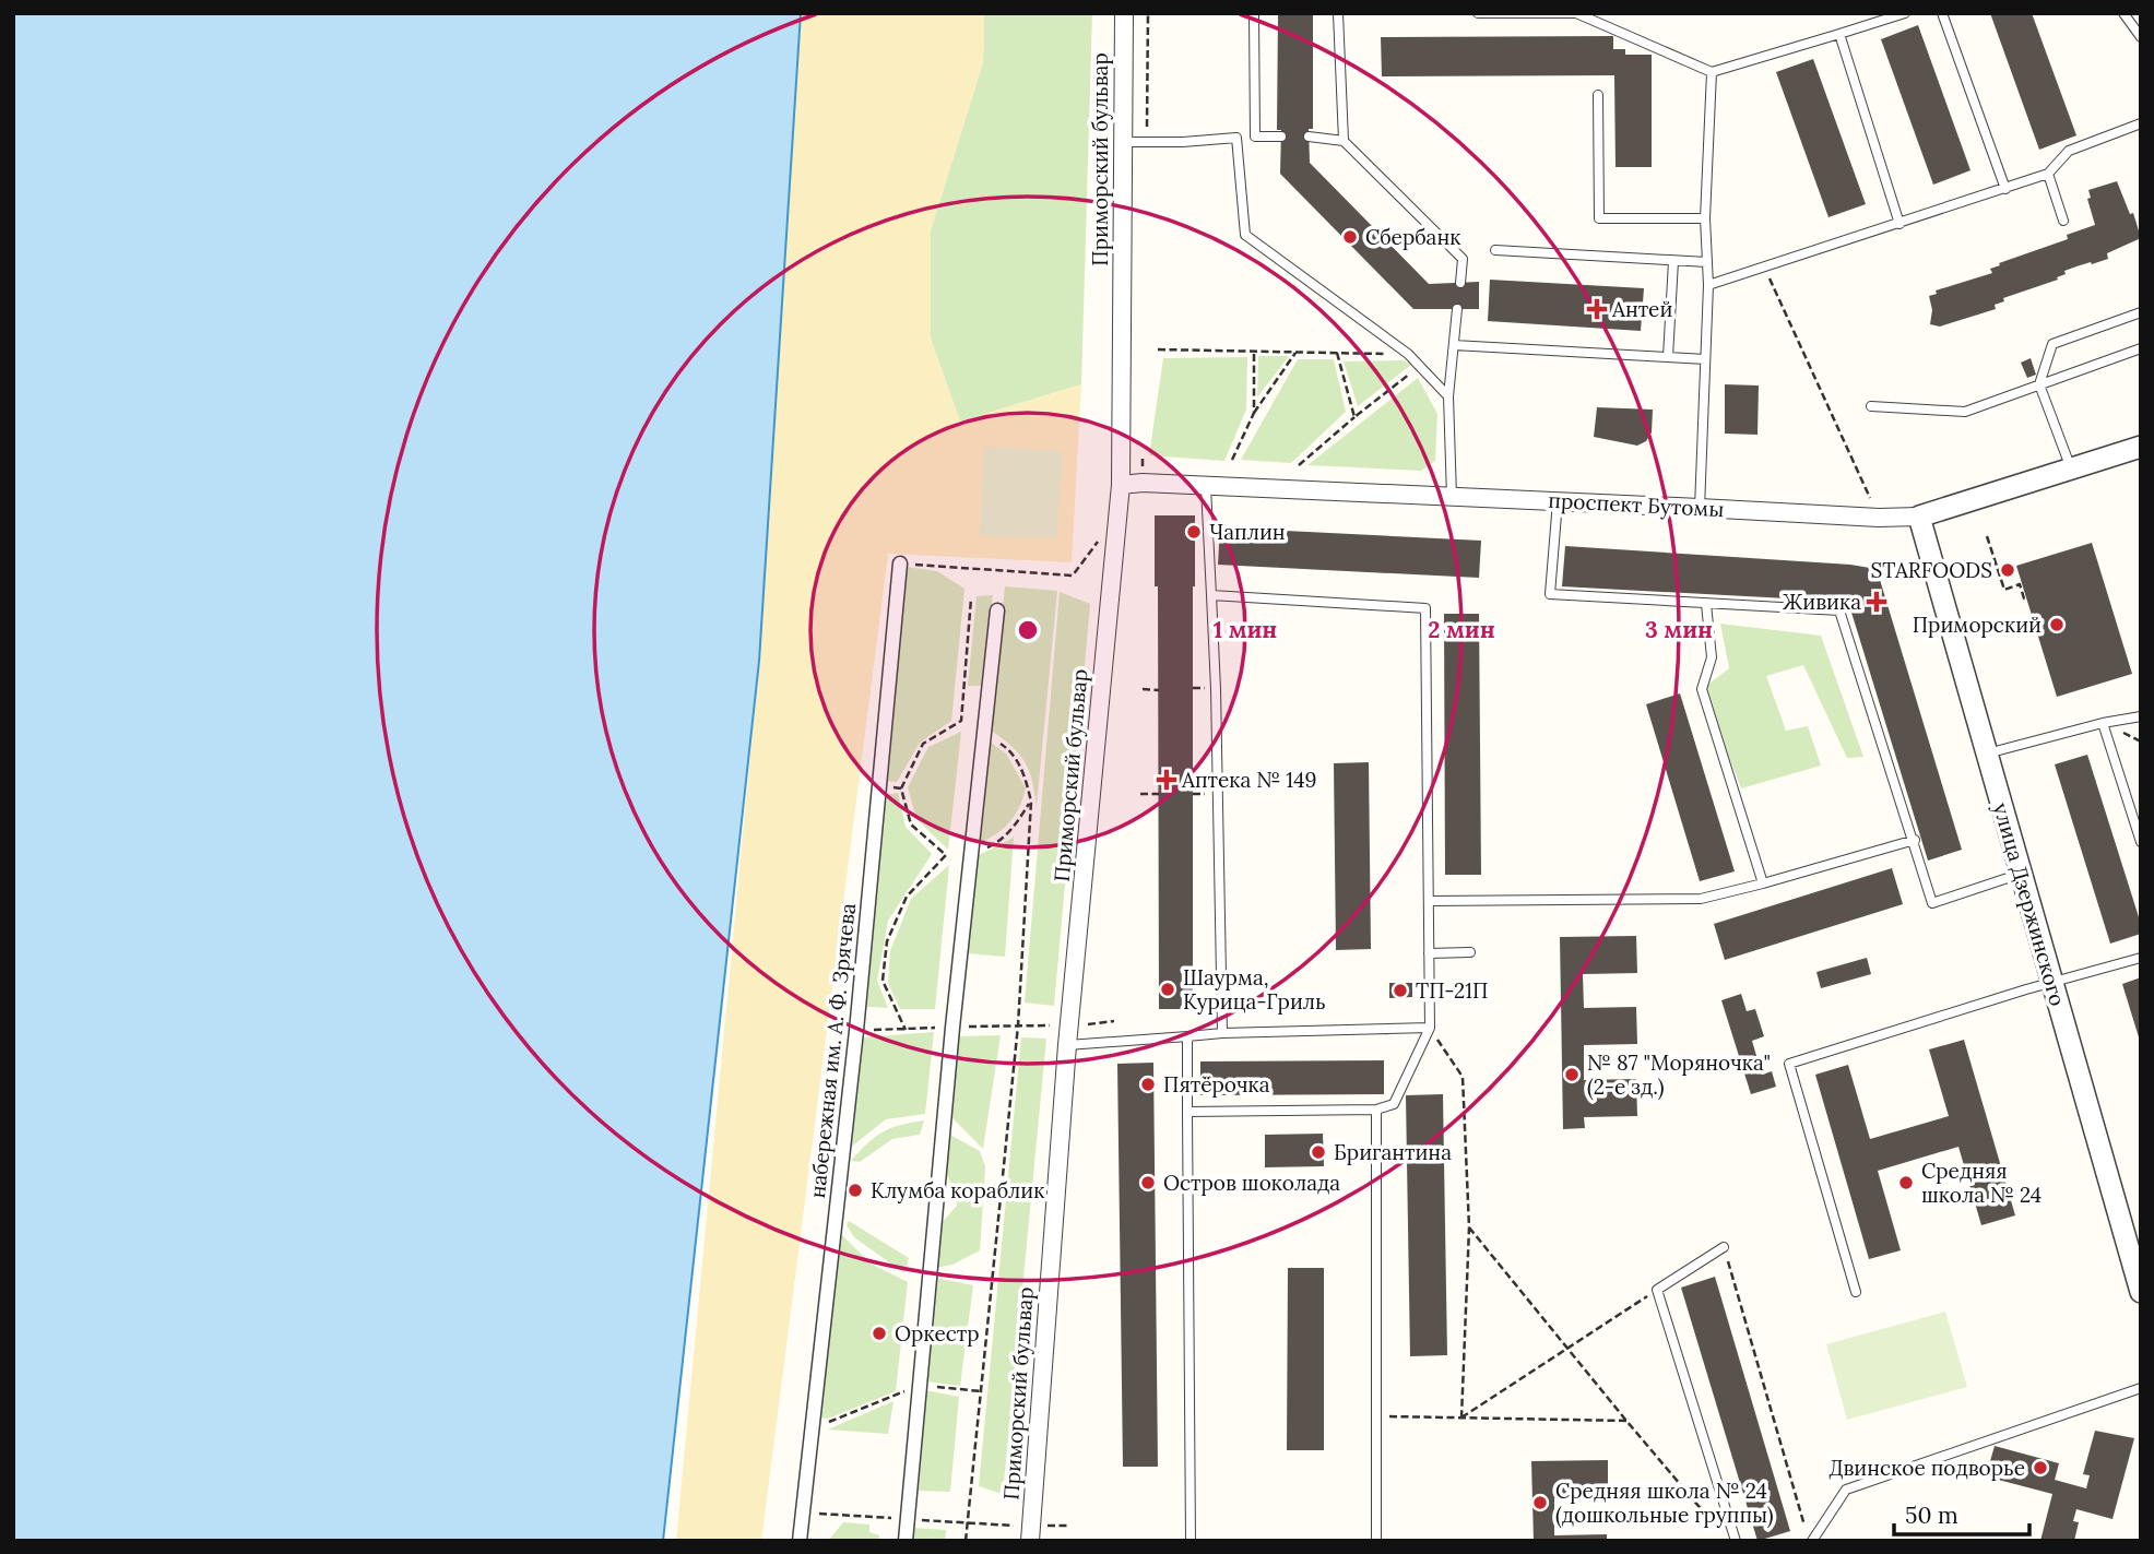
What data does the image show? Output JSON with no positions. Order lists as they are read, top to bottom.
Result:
{
  "streets": {
    "street": [
      "Приморский бульвар",
      "проспект Бутомы",
      "улица Дзержинского",
      "набережная им. А. Ф. Зрячева"
    ]
  },
  "crossings": [
    ["Приморский бульвар", "проспект Бутомы"],
    ["проспект Бутомы", "улица Дзержинского"]
  ],
  "places": {
    "other": [
      "Сбербанк",
      "Чаплин",
      "STARFOODS",
      "Приморский",
      "Шаурма, Курица-Гриль",
      "ТП-21П",
      "№ 87 \"Моряночка\" (2-е зд.)",
      "Пятёрочка",
      "Бригантина",
      "Остров шоколада",
      "Средняя школа № 24",
      "Клумба кораблик",
      "Оркестр",
      "Двинское подворье",
      "Средняя школа № 24 (дошкольные группы)"
    ],
    "health": ["Антей", "Живика", "Аптека № 149"]
  },
  "scale_bar": "50 m",
  "rings": ["1 мин", "2 мин", "3 мин"]
}
